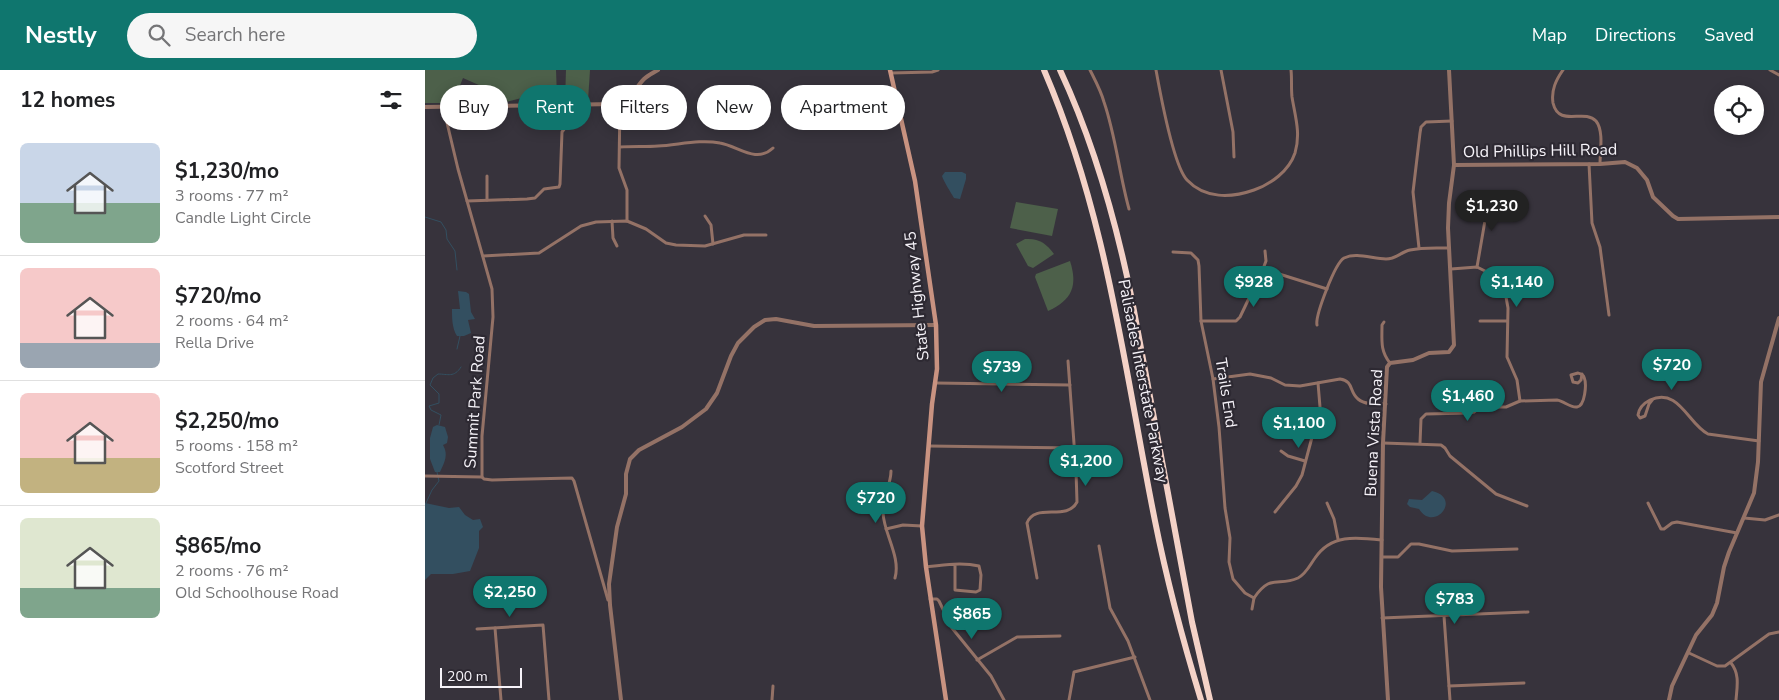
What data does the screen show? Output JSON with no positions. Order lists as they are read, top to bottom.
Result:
{
  "streets": {
    "highway": ["Palisades Interstate Parkway"],
    "main road": ["State Highway 45"],
    "street": [
      "Old Phillips Hill Road",
      "Trails End",
      "Summit Park Road",
      "Buena Vista Road"
    ]
  },
  "crossings": [
    ["Old Phillips Hill Road", "Buena Vista Road"]
  ],
  "scale_bar": "200 m",
  "page": {
    "header": "Nestly",
    "search": "Search here",
    "nav": ["Map", "Directions", "Saved"],
    "heading": "12 homes",
    "chip": [
      "Buy",
      "Rent",
      "Filters",
      "New",
      "Apartment"
    ],
    "list": [
      {
        "name": "$1,230/mo",
        "note": "3 rooms · 77 m² · Candle Light Circle"
      },
      {
        "name": "$720/mo",
        "note": "2 rooms · 64 m² · Rella Drive"
      },
      {
        "name": "$2,250/mo",
        "note": "5 rooms · 158 m² · Scotford Street"
      },
      {
        "name": "$865/mo",
        "note": "2 rooms · 76 m² · Old Schoolhouse Road"
      }
    ],
    "price": [
      "$1,230",
      "$928",
      "$1,140",
      "$720",
      "$739",
      "$1,460",
      "$1,100",
      "$1,200",
      "$720",
      "$2,250",
      "$783",
      "$865"
    ],
    "scale": "200 m"
  }
}
